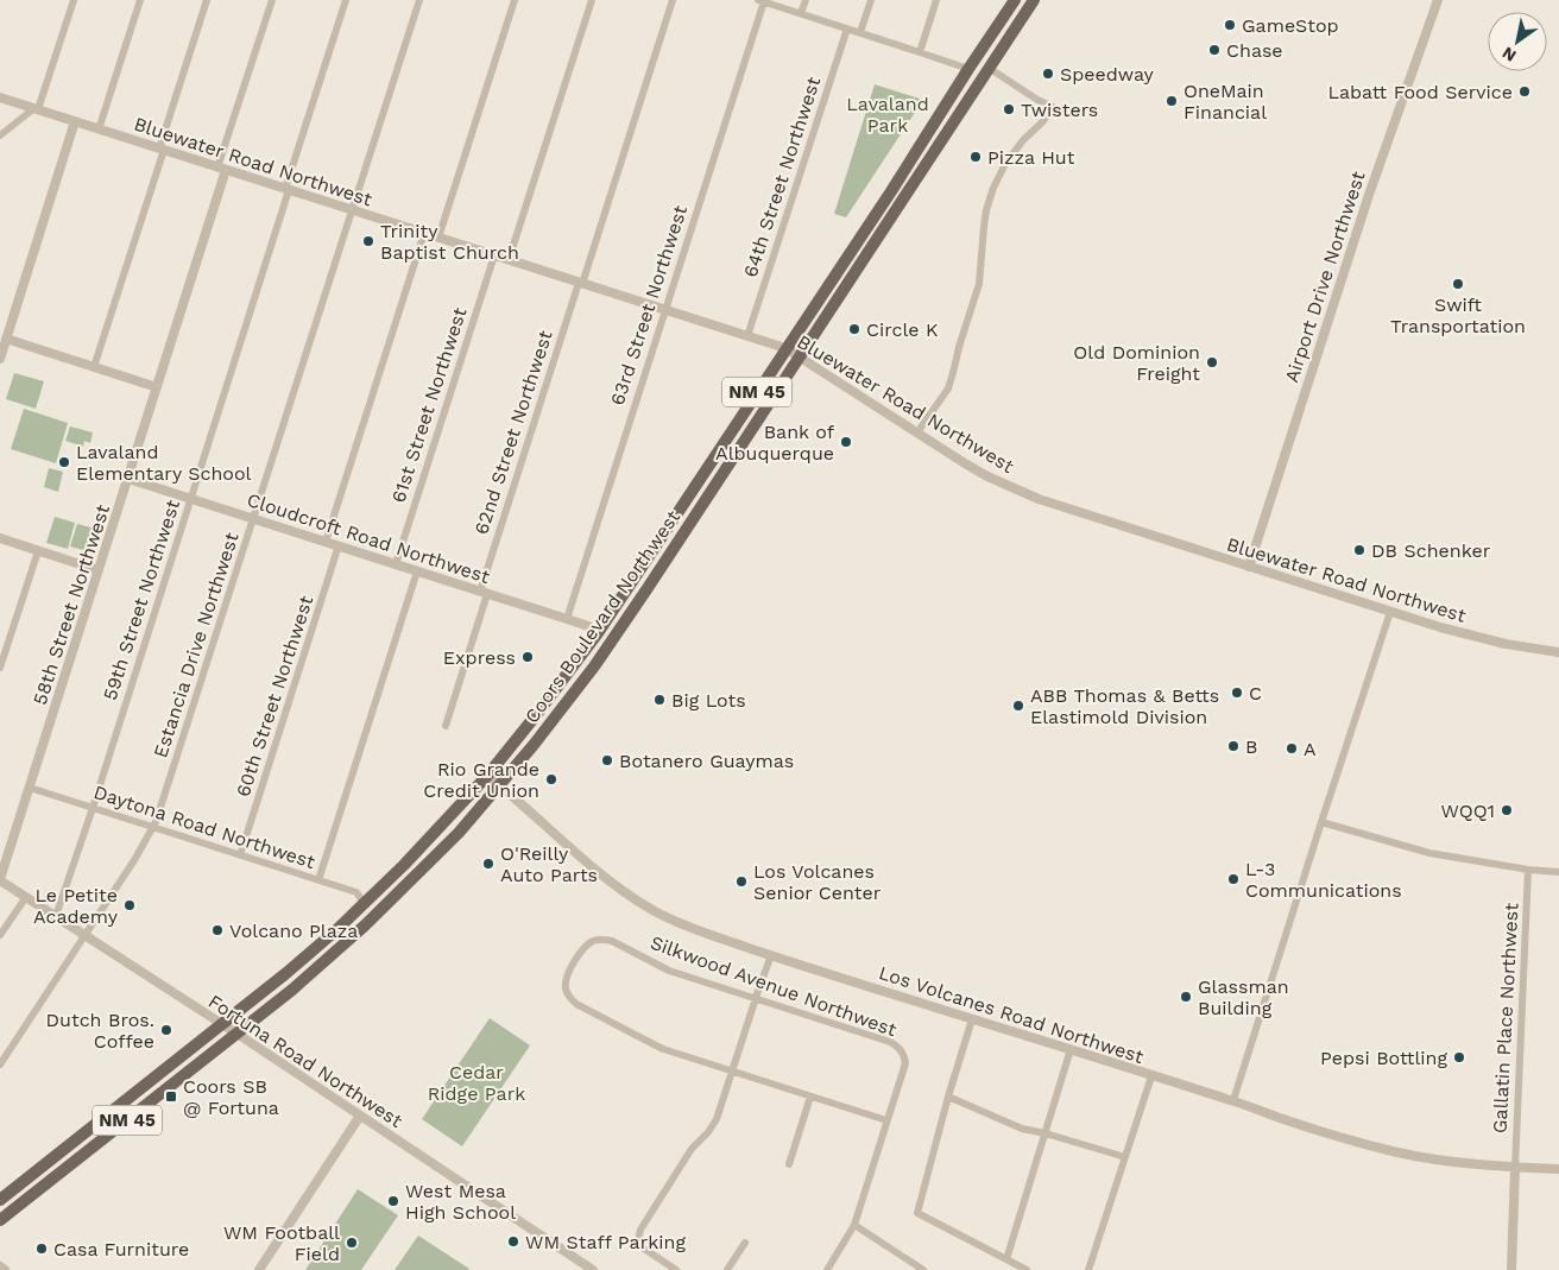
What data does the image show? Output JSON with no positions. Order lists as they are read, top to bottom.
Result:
{
  "streets": {
    "main road": ["NM 45", "Coors Boulevard Northwest"],
    "street": [
      "Bluewater Road Northwest",
      "64th Street Northwest",
      "Airport Drive Northwest",
      "63rd Street Northwest",
      "61st Street Northwest",
      "62nd Street Northwest",
      "Cloudcroft Road Northwest",
      "59th Street Northwest",
      "58th Street Northwest",
      "Estancia Drive Northwest",
      "60th Street Northwest",
      "Daytona Road Northwest",
      "Silkwood Avenue Northwest",
      "Los Volcanes Road Northwest",
      "Gallatin Place Northwest",
      "Fortuna Road Northwest"
    ]
  },
  "crossings": [
    ["Bluewater Road Northwest", "64th Street Northwest"],
    ["Bluewater Road Northwest", "Airport Drive Northwest"],
    ["Bluewater Road Northwest", "63rd Street Northwest"],
    ["Bluewater Road Northwest", "61st Street Northwest"],
    ["Bluewater Road Northwest", "62nd Street Northwest"],
    ["Bluewater Road Northwest", "59th Street Northwest"],
    ["Bluewater Road Northwest", "58th Street Northwest"],
    ["Bluewater Road Northwest", "Coors Boulevard Northwest"],
    ["Bluewater Road Northwest", "Estancia Drive Northwest"],
    ["63rd Street Northwest", "Cloudcroft Road Northwest"],
    ["61st Street Northwest", "Cloudcroft Road Northwest"],
    ["62nd Street Northwest", "Cloudcroft Road Northwest"],
    ["Cloudcroft Road Northwest", "59th Street Northwest"],
    ["Cloudcroft Road Northwest", "58th Street Northwest"],
    ["Cloudcroft Road Northwest", "Coors Boulevard Northwest"],
    ["Cloudcroft Road Northwest", "Estancia Drive Northwest"],
    ["Cloudcroft Road Northwest", "60th Street Northwest"],
    ["59th Street Northwest", "Daytona Road Northwest"],
    ["59th Street Northwest", "Fortuna Road Northwest"],
    ["58th Street Northwest", "Daytona Road Northwest"],
    ["58th Street Northwest", "Fortuna Road Northwest"],
    ["Coors Boulevard Northwest", "Daytona Road Northwest"],
    ["Coors Boulevard Northwest", "Los Volcanes Road Northwest"],
    ["Coors Boulevard Northwest", "Fortuna Road Northwest"],
    ["Estancia Drive Northwest", "Daytona Road Northwest"],
    ["Estancia Drive Northwest", "Fortuna Road Northwest"],
    ["60th Street Northwest", "Daytona Road Northwest"],
    ["Los Volcanes Road Northwest", "Gallatin Place Northwest"]
  ],
  "parks": ["Lavaland Park", "Cedar Ridge Park"],
  "places": {
    "other": [
      "GameStop",
      "Chase",
      "Speedway",
      "Labatt Food Service",
      "OneMain Financial",
      "Twisters",
      "Pizza Hut",
      "Trinity Baptist Church",
      "Swift Transportation",
      "Circle K",
      "Old Dominion Freight",
      "Bank of Albuquerque",
      "Lavaland Elementary School",
      "DB Schenker",
      "Express",
      "C",
      "Big Lots",
      "ABB Thomas & Betts Elastimold Division",
      "B",
      "A",
      "Botanero Guaymas",
      "Rio Grande Credit Union",
      "WQQ1",
      "O'Reilly Auto Parts",
      "L-3 Communications",
      "Los Volcanes Senior Center",
      "Le Petite Academy",
      "Volcano Plaza",
      "Glassman Building",
      "Dutch Bros. Coffee",
      "Pepsi Bottling",
      "West Mesa High School",
      "WM Staff Parking",
      "WM Football Field",
      "Casa Furniture"
    ],
    "transit": ["Coors SB @ Fortuna"]
  },
  "north": "bottom left"
}
